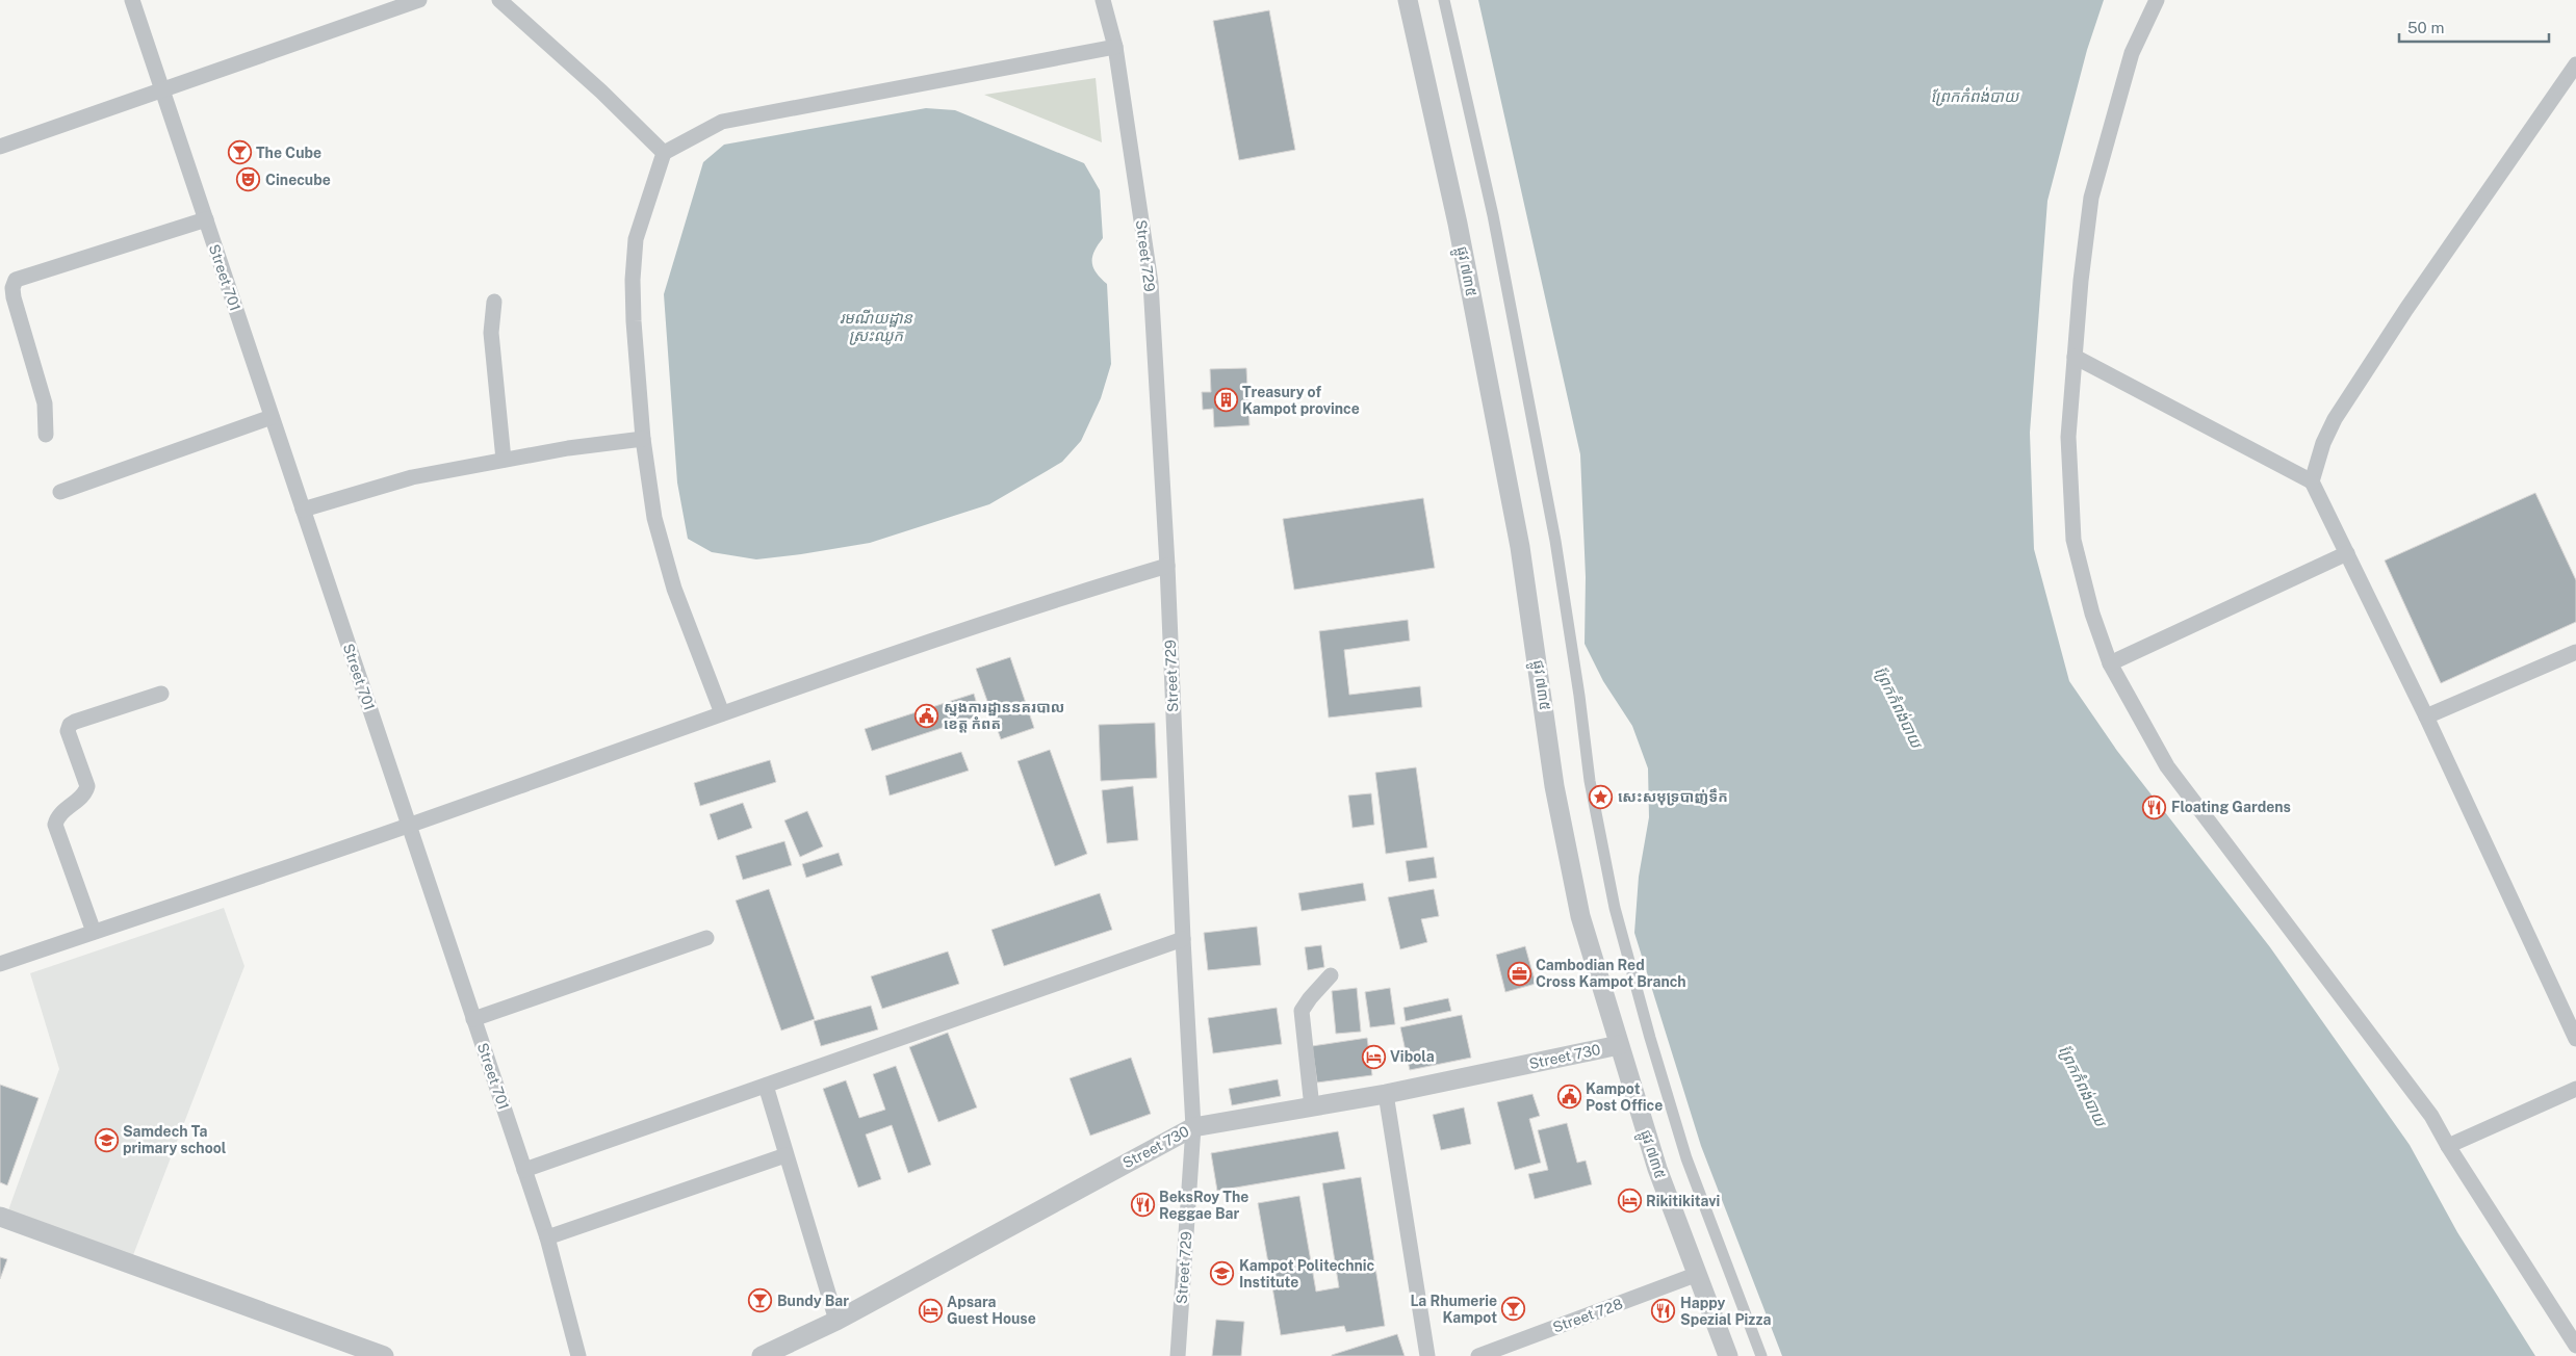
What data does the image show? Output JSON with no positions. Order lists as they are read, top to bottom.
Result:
{
  "streets": {
    "street": [
      "Street 729",
      "ផ្លូវ ៧៣៥",
      "Street 701",
      "Street 730",
      "Street 728"
    ]
  },
  "crossings": [
    ["Street 729", "Street 730"],
    ["ផ្លូវ ៧៣៥", "Street 730"],
    ["ផ្លូវ ៧៣៥", "Street 728"]
  ],
  "water": ["ព្រែកកំពង់បាយ", "រមណីយដ្ឋាន ស្រះឈូក"],
  "places": {
    "bar": ["The Cube", "Bundy Bar", "La Rhumerie Kampot"],
    "theatre": ["Cinecube"],
    "building": ["Treasury of Kampot province"],
    "public building": ["ស្នងការដ្ឋាននគរបាល ខេត្ត កំពត", "Kampot Post Office"],
    "place": ["សេះសមុទ្របាញ់ទឹក"],
    "restaurant": ["Floating Gardens", "BeksRoy The Reggae Bar", "Happy Spezial Pizza"],
    "office": ["Cambodian Red Cross Kampot Branch"],
    "hotel": ["Vibola", "Rikitikitavi", "Apsara Guest House"],
    "school or university": ["Samdech Ta primary school", "Kampot Politechnic Institute"]
  },
  "scale_bar": "50 m"
}
